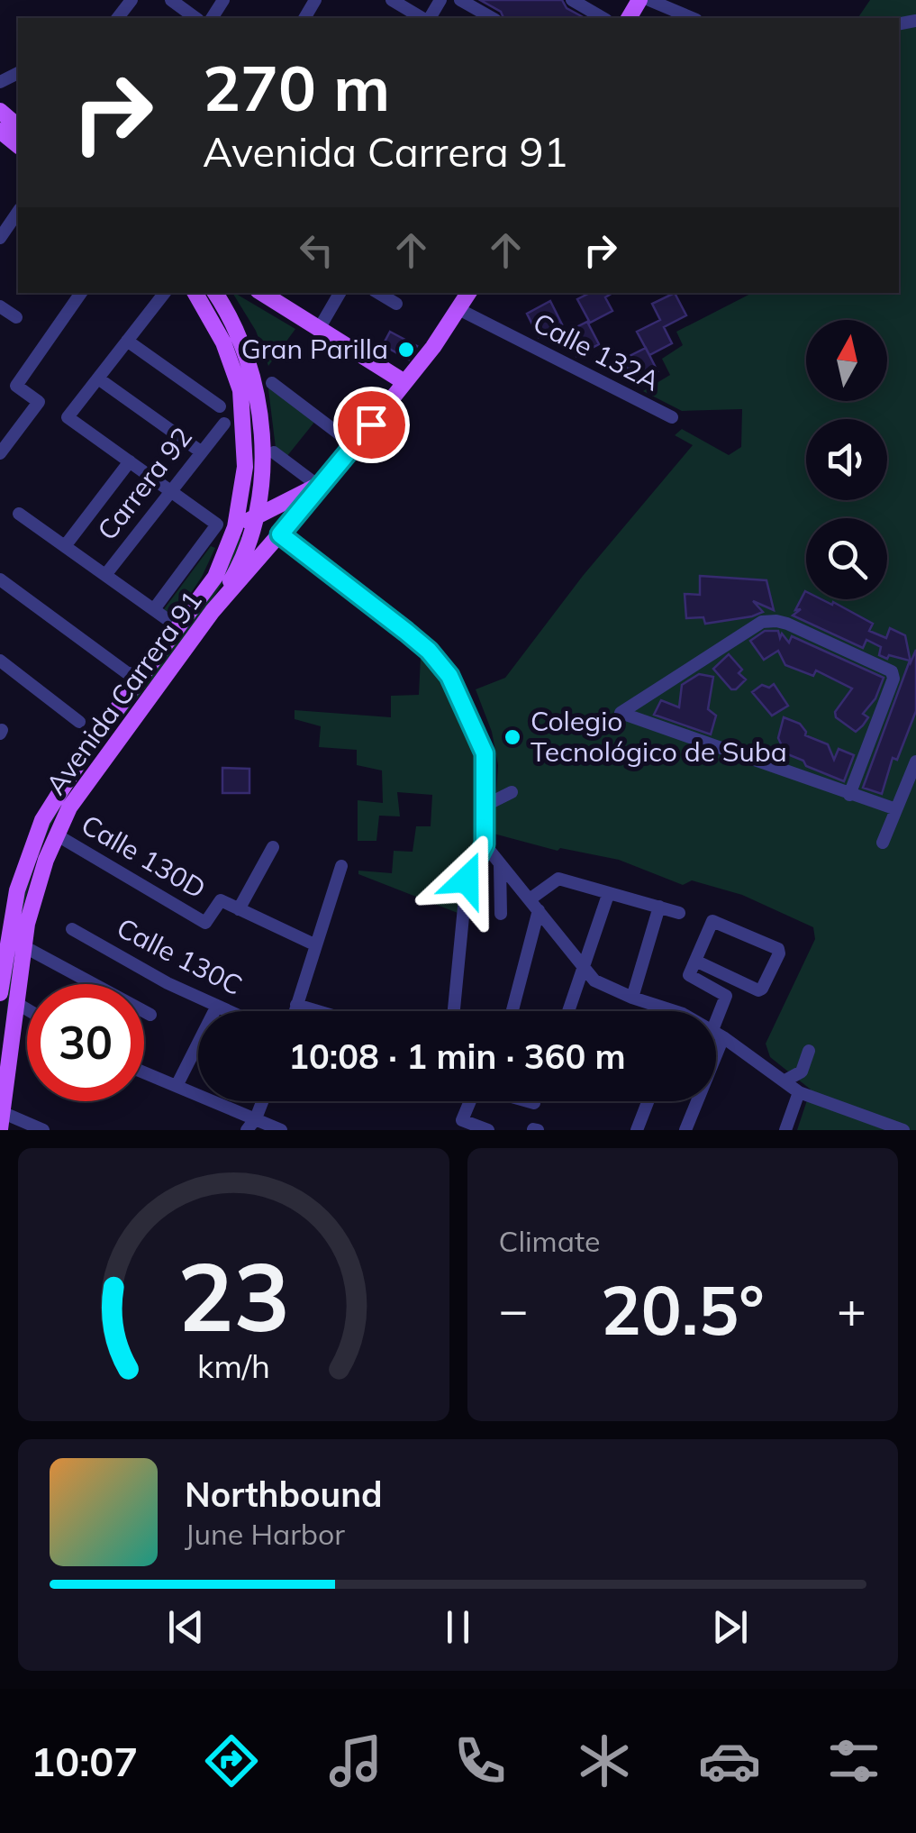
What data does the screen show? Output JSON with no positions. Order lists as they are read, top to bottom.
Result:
{
  "streets": {
    "main road": ["Avenida Carrera 91"],
    "street": [
      "Calle 132A",
      "Carrera 92",
      "Calle 130D",
      "Calle 130C"
    ]
  },
  "crossings": [
    ["Calle 132A", "Avenida Carrera 91"],
    ["Avenida Carrera 91", "Calle 130D"]
  ],
  "places": ["Gran Parilla", "Colegio Tecnológico de Suba"],
  "north": "top",
  "page": {
    "turn": ["270 m", "Avenida Carrera 91"],
    "limit": "30",
    "trip": "10:08 · 1 min · 360 m",
    "tile": "Climate",
    "heat": ["−", "20.5°", "+"],
    "song": ["Northbound", "June Harbor"],
    "tabs": "10:07",
    "gauge": ["23", "km/h"]
  }
}
